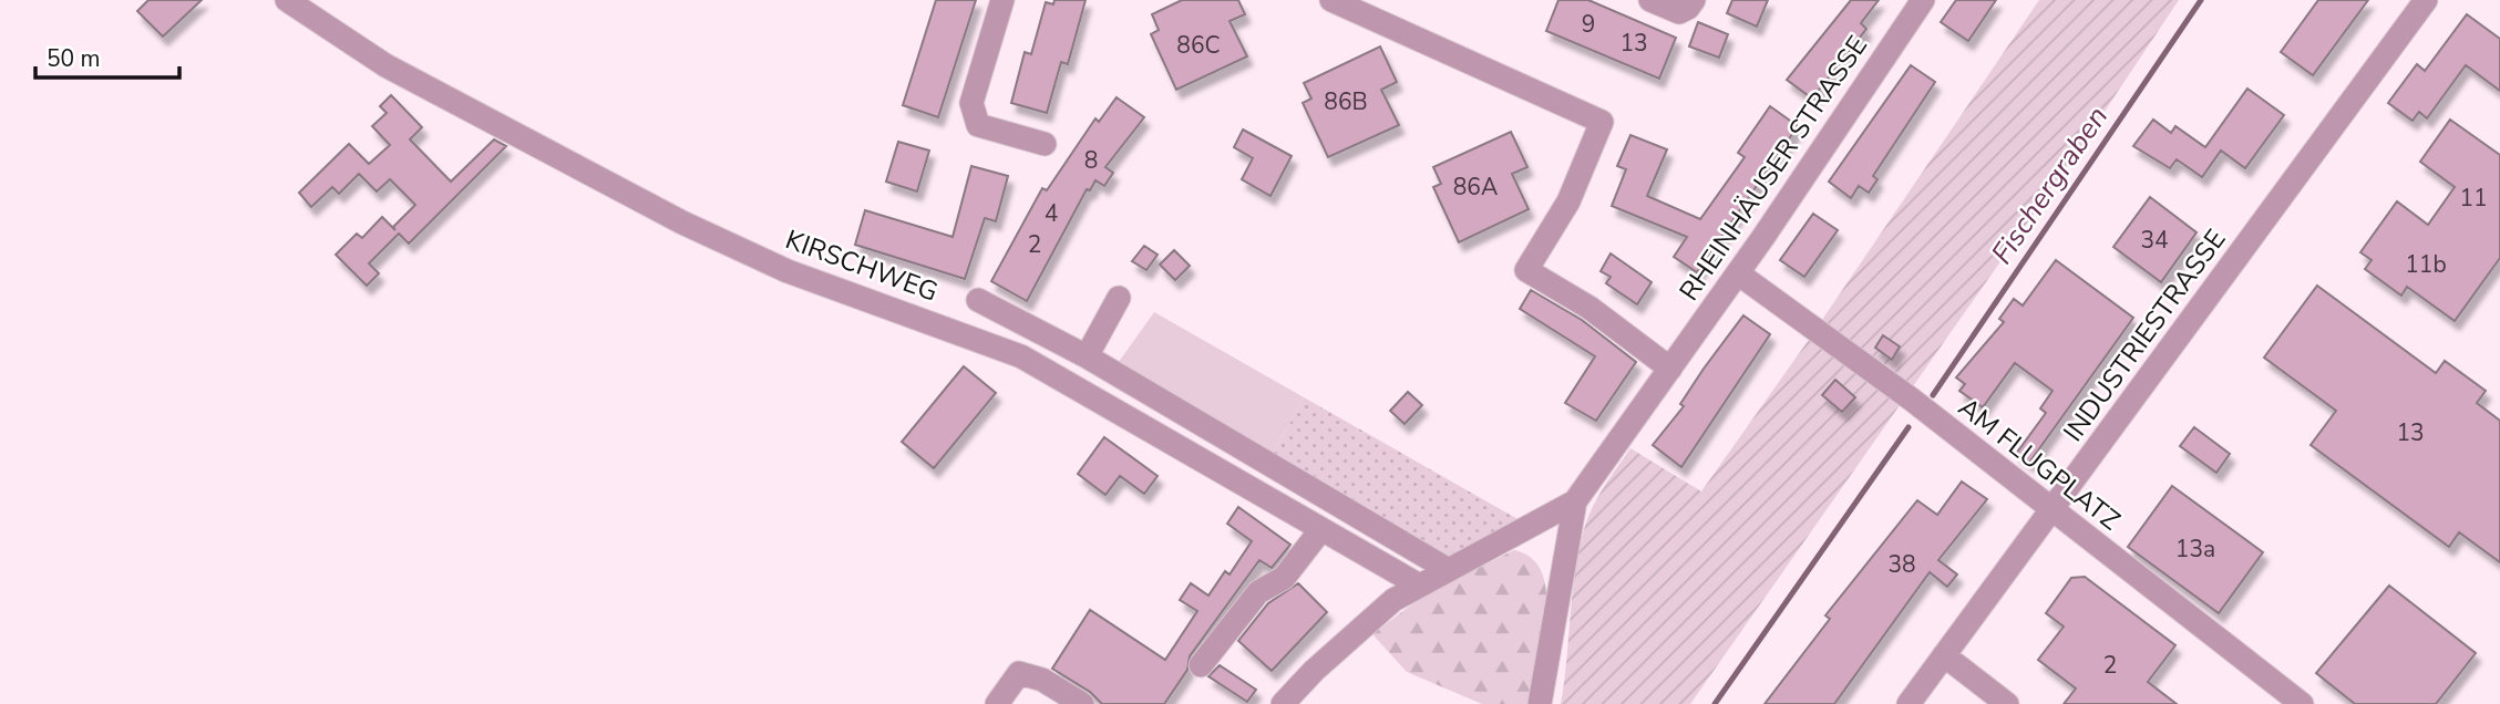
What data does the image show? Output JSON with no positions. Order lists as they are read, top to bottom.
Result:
{
  "streets": {
    "street": [
      "RHEINHÄUSER STRASSE",
      "KIRSCHWEG",
      "INDUSTRIESTRASSE",
      "AM FLUGPLATZ"
    ]
  },
  "crossings": [
    ["RHEINHÄUSER STRASSE", "AM FLUGPLATZ"],
    ["INDUSTRIESTRASSE", "AM FLUGPLATZ"]
  ],
  "water": ["Fischergraben"],
  "house_numbers": [
    "9",
    "13",
    "86C",
    "86B",
    "8",
    "86A",
    "11",
    "4",
    "34",
    "2",
    "11b",
    "13",
    "13a",
    "38",
    "2"
  ],
  "scale_bar": "50 m"
}
